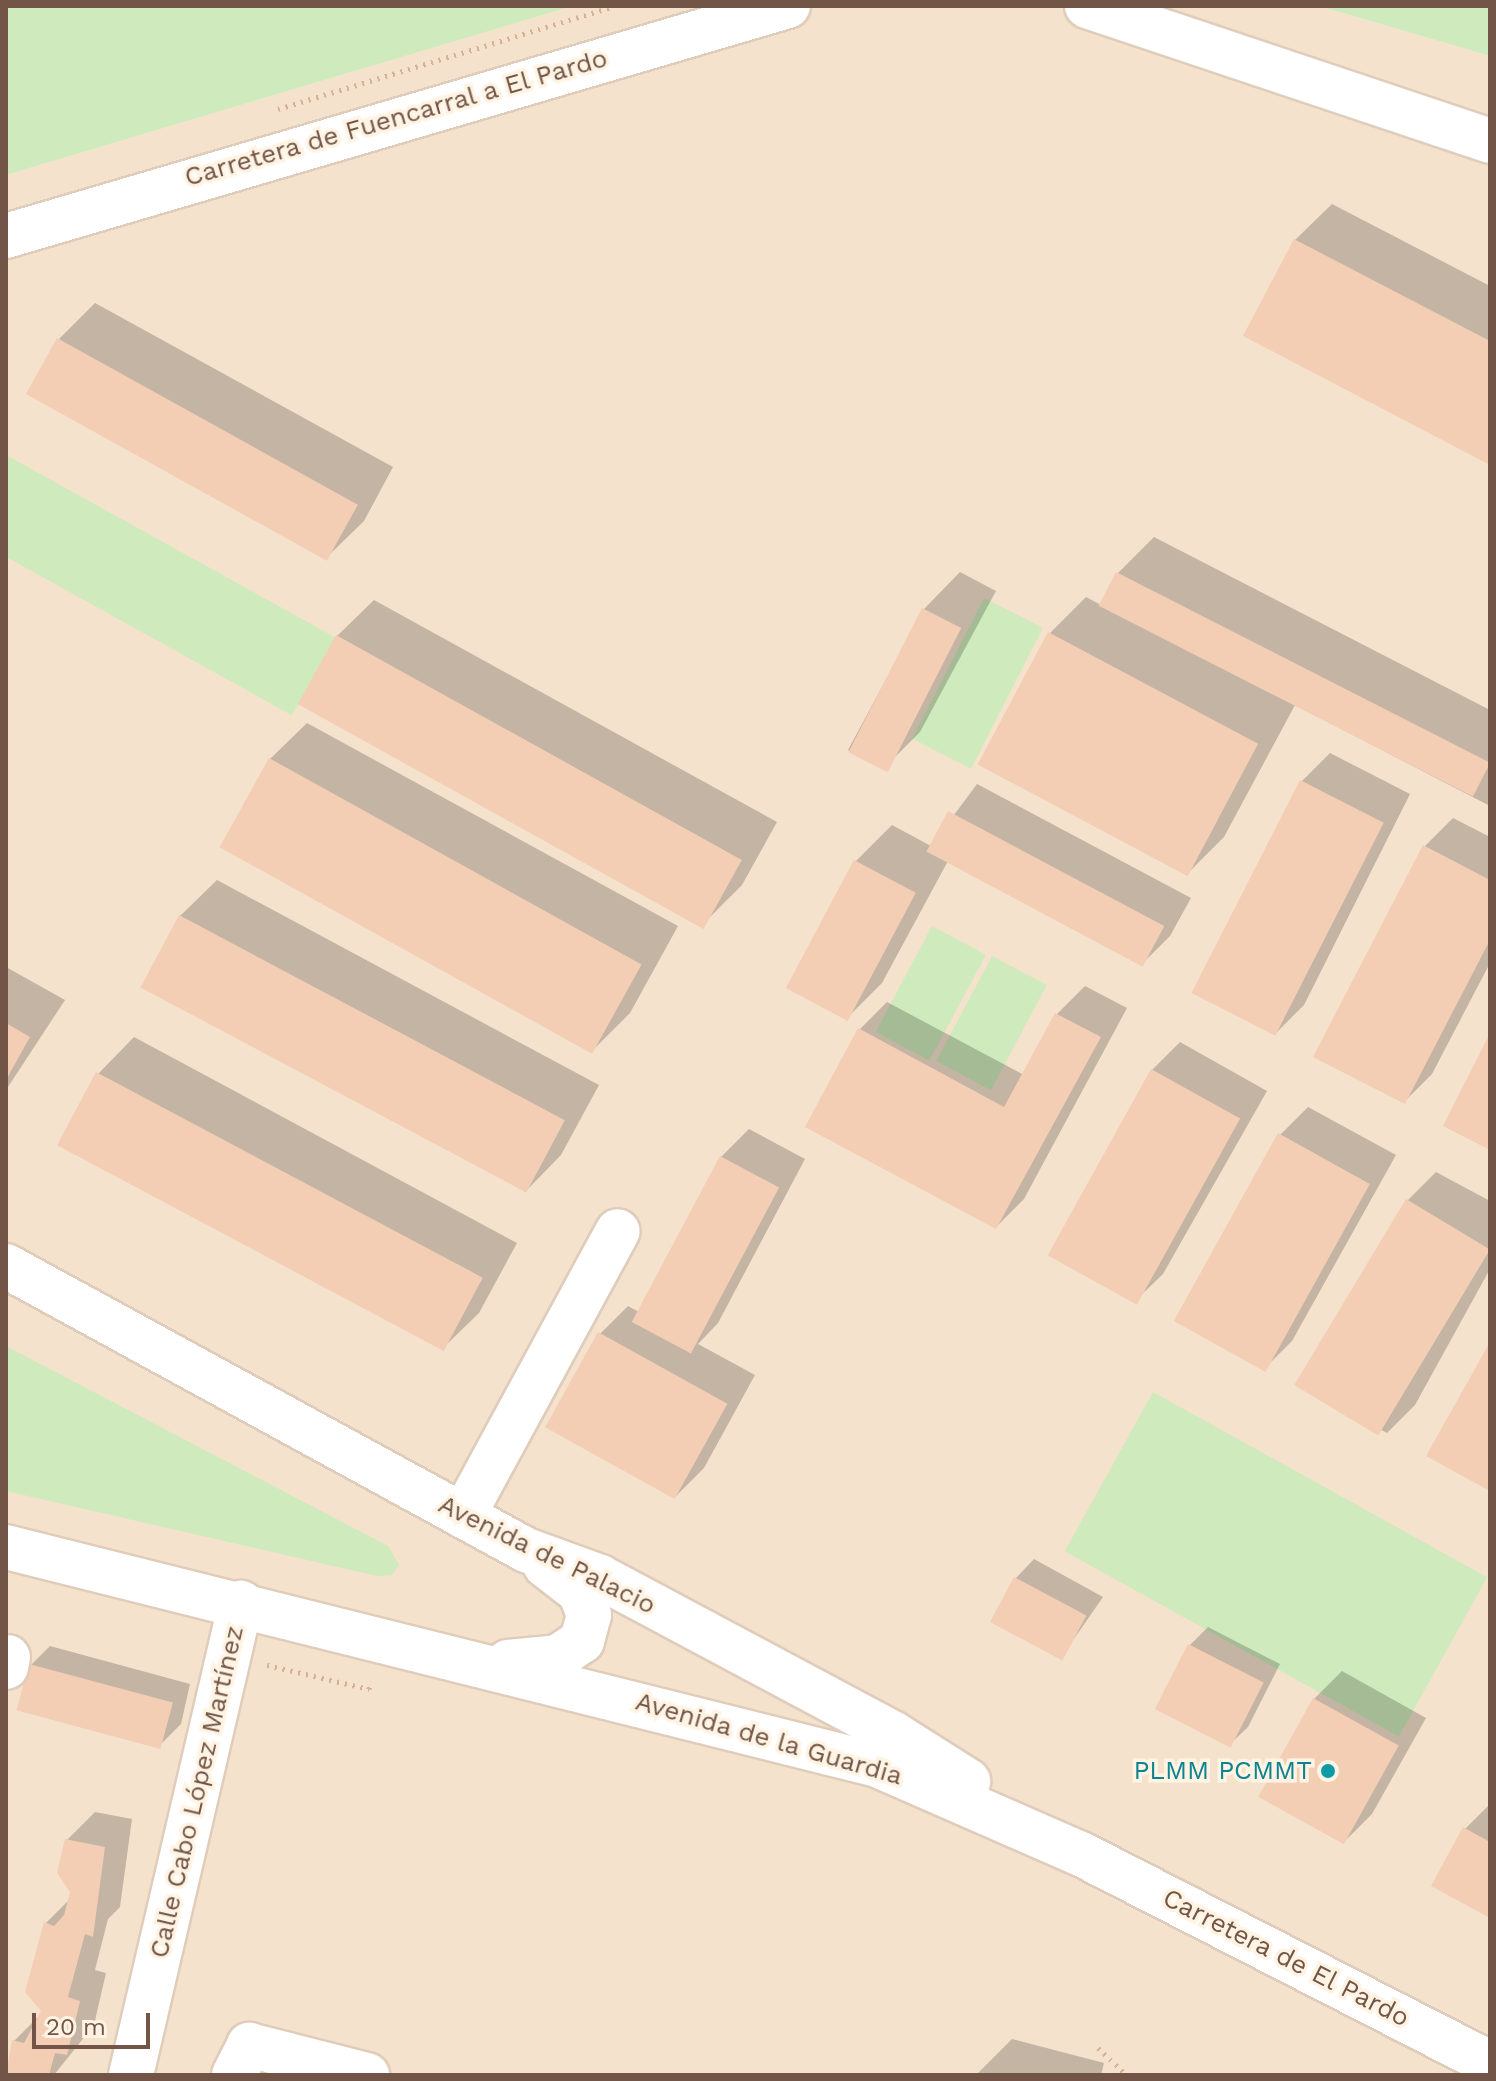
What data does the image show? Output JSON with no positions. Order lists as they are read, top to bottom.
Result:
{
  "streets": {
    "street": [
      "Carretera de Fuencarral a El Pardo",
      "Avenida de Palacio",
      "Avenida de la Guardia",
      "Calle Cabo López Martínez",
      "Carretera de El Pardo"
    ]
  },
  "crossings": [
    ["Avenida de Palacio", "Avenida de la Guardia"],
    ["Avenida de Palacio", "Carretera de El Pardo"],
    ["Avenida de la Guardia", "Calle Cabo López Martínez"],
    ["Avenida de la Guardia", "Carretera de El Pardo"]
  ],
  "places": ["PLMM PCMMT"],
  "scale_bar": "20 m"
}
